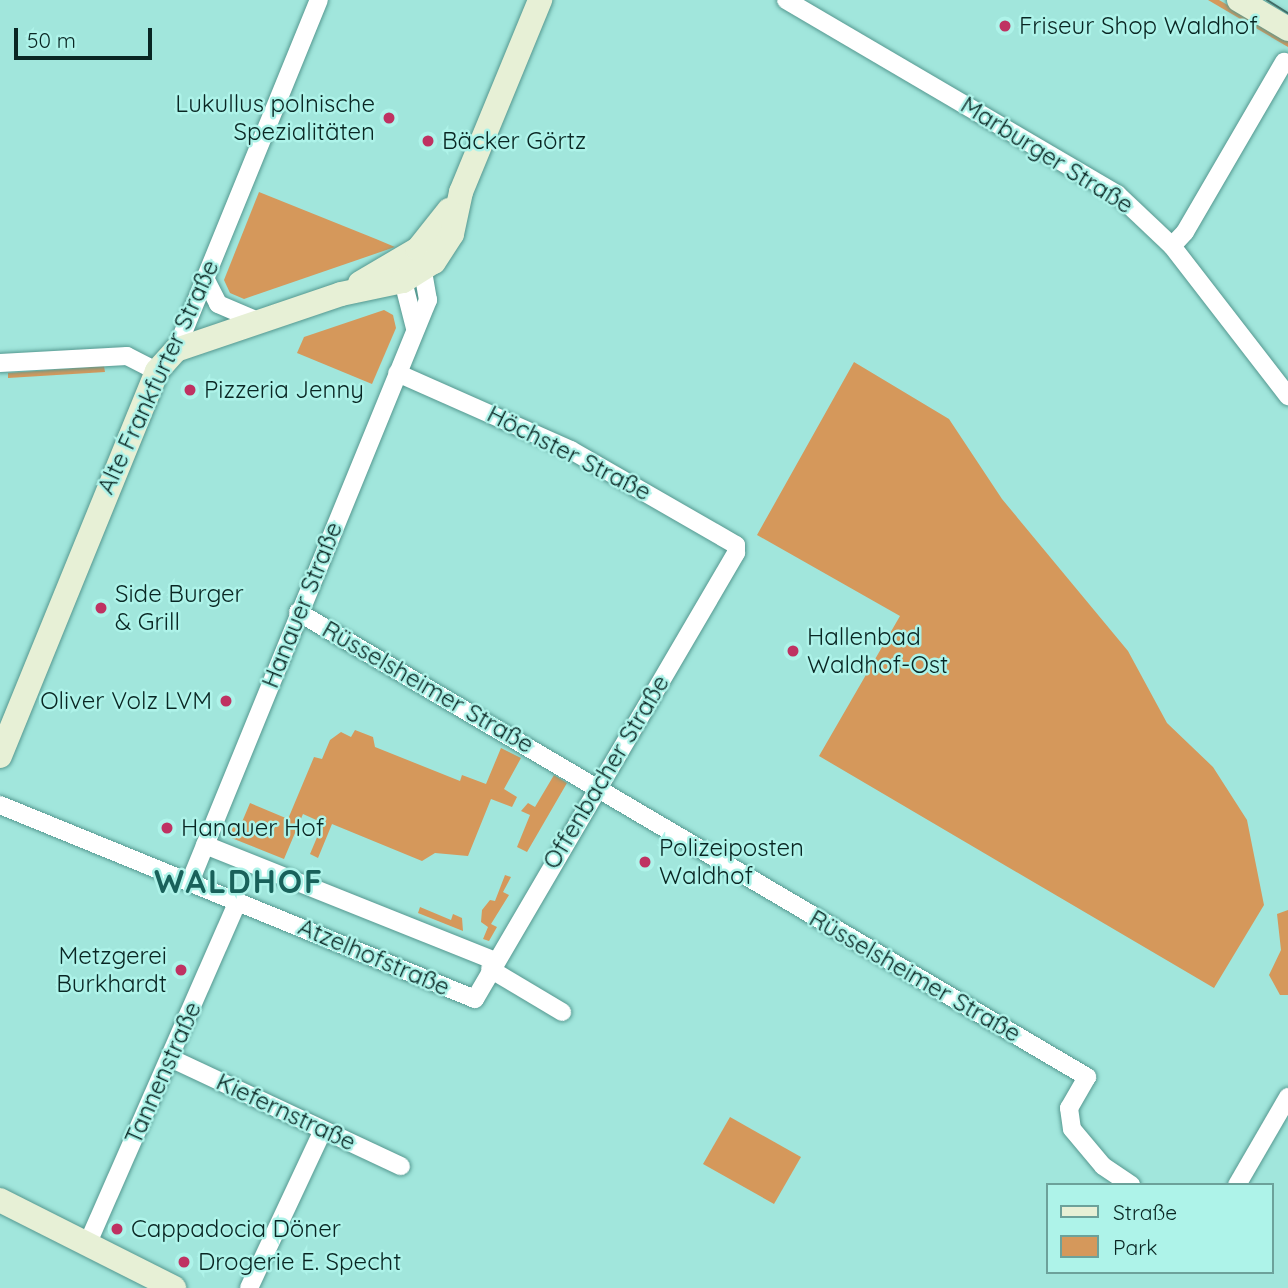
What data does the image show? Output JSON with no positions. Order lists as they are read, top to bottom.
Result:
{
  "streets": {
    "street": [
      "Marburger Straße",
      "Alte Frankfurter Straße",
      "Höchster Straße",
      "Hanauer Straße",
      "Rüsselsheimer Straße",
      "Offenbacher Straße",
      "Atzelhofstraße",
      "Tannenstraße",
      "Kiefernstraße"
    ]
  },
  "crossings": [
    ["Höchster Straße", "Hanauer Straße"],
    ["Höchster Straße", "Offenbacher Straße"],
    ["Hanauer Straße", "Rüsselsheimer Straße"],
    ["Hanauer Straße", "Atzelhofstraße"],
    ["Rüsselsheimer Straße", "Offenbacher Straße"],
    ["Offenbacher Straße", "Atzelhofstraße"],
    ["Atzelhofstraße", "Tannenstraße"],
    ["Tannenstraße", "Kiefernstraße"]
  ],
  "districts": ["WALDHOF"],
  "places": [
    "Friseur Shop Waldhof",
    "Lukullus polnische Spezialitäten",
    "Bäcker Görtz",
    "Pizzeria Jenny",
    "Side Burger & Grill",
    "Hallenbad Waldhof-Ost",
    "Oliver Volz LVM",
    "Hanauer Hof",
    "Polizeiposten Waldhof",
    "Metzgerei Burkhardt",
    "Cappadocia Döner",
    "Drogerie E. Specht"
  ],
  "legend": ["Straße", "Park"],
  "scale_bar": "50 m"
}
